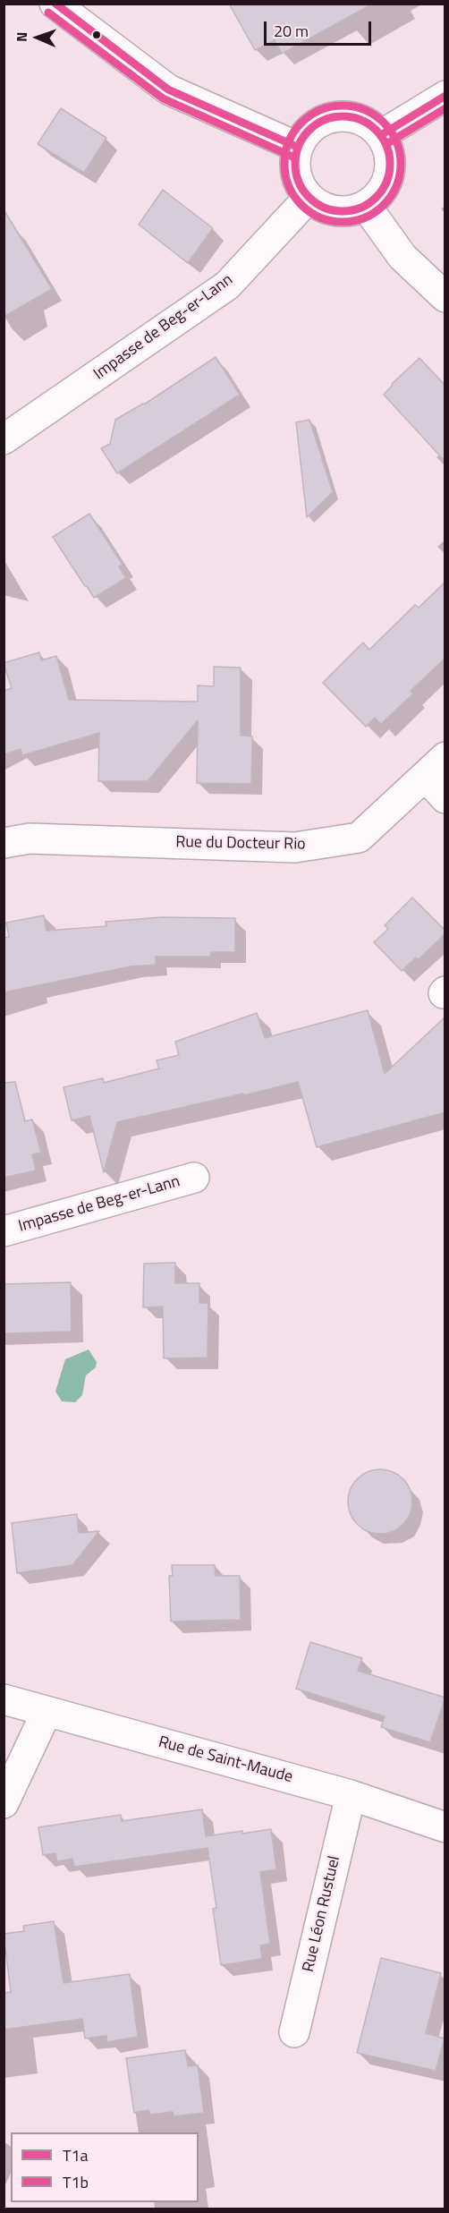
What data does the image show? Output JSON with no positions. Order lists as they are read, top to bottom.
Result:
{
  "streets": {
    "street": [
      "Impasse de Beg-er-Lann",
      "Rue du Docteur Rio",
      "Rue de Saint-Maude",
      "Rue Léon Rustuel"
    ]
  },
  "crossings": [
    ["Rue de Saint-Maude", "Rue Léon Rustuel"]
  ],
  "lines": ["transit line T1a", "transit line T1b"],
  "legend": ["T1a", "T1b"],
  "scale_bar": "20 m",
  "north": "left"
}
